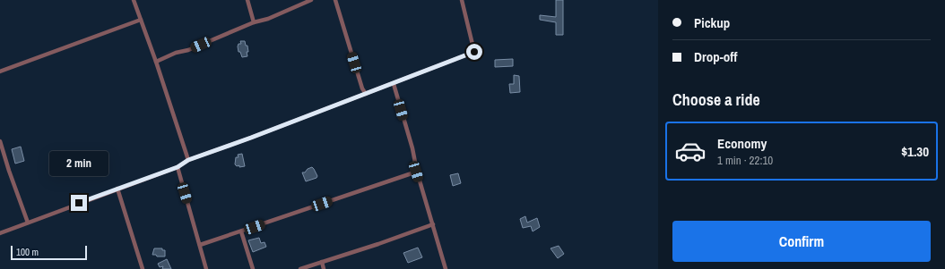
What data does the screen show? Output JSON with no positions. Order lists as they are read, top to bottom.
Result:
{
  "scale_bar": "100 m",
  "page": {
    "banner": ["Pickup", "Drop-off"],
    "heading": "Choose a ride",
    "list": [
      {
        "name": "Economy",
        "note": "1 min · 22:10",
        "value": "$1.30"
      }
    ],
    "bubble": "2 min",
    "buttons": "Confirm",
    "scale": "100 m"
  }
}
